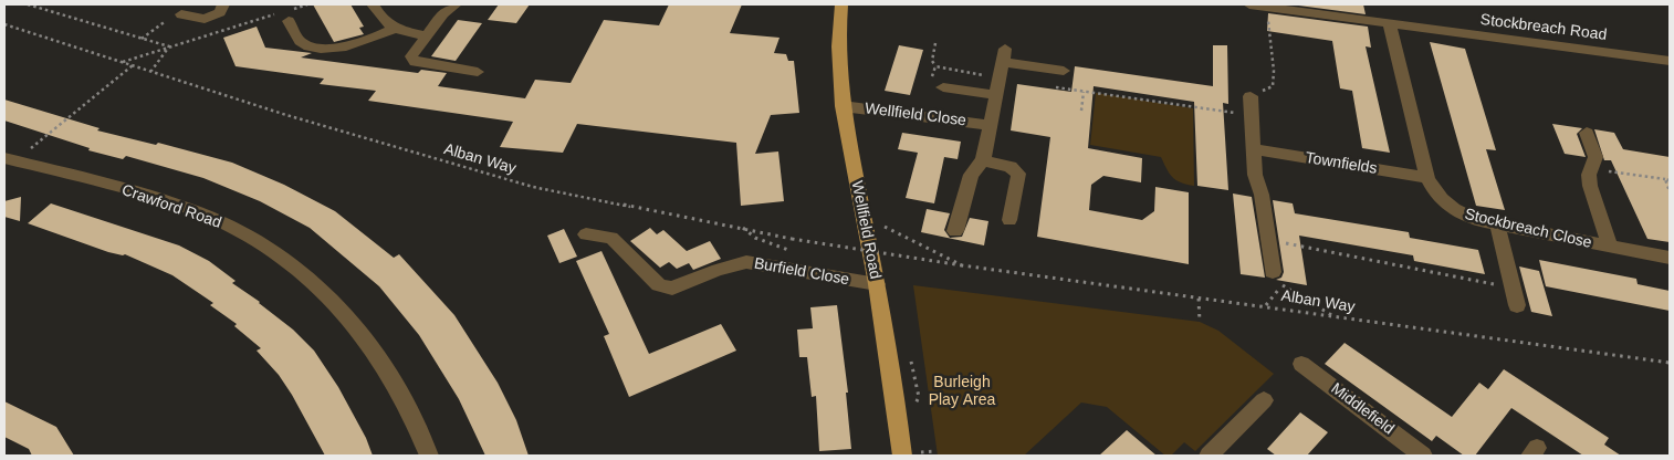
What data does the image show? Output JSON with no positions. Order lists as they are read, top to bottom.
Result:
{
  "streets": {
    "main road": ["Wellfield Road"],
    "street": [
      "Stockbreach Road",
      "Wellfield Close",
      "Townfields",
      "Crawford Road",
      "Stockbreach Close",
      "Burfield Close",
      "Middlefield"
    ],
    "path": ["Alban Way"]
  },
  "crossings": [
    ["Stockbreach Road", "Stockbreach Close"],
    ["Wellfield Close", "Wellfield Road"],
    ["Townfields", "Stockbreach Close"],
    ["Wellfield Road", "Burfield Close"]
  ],
  "parks": ["Burleigh Play Area"]
}
